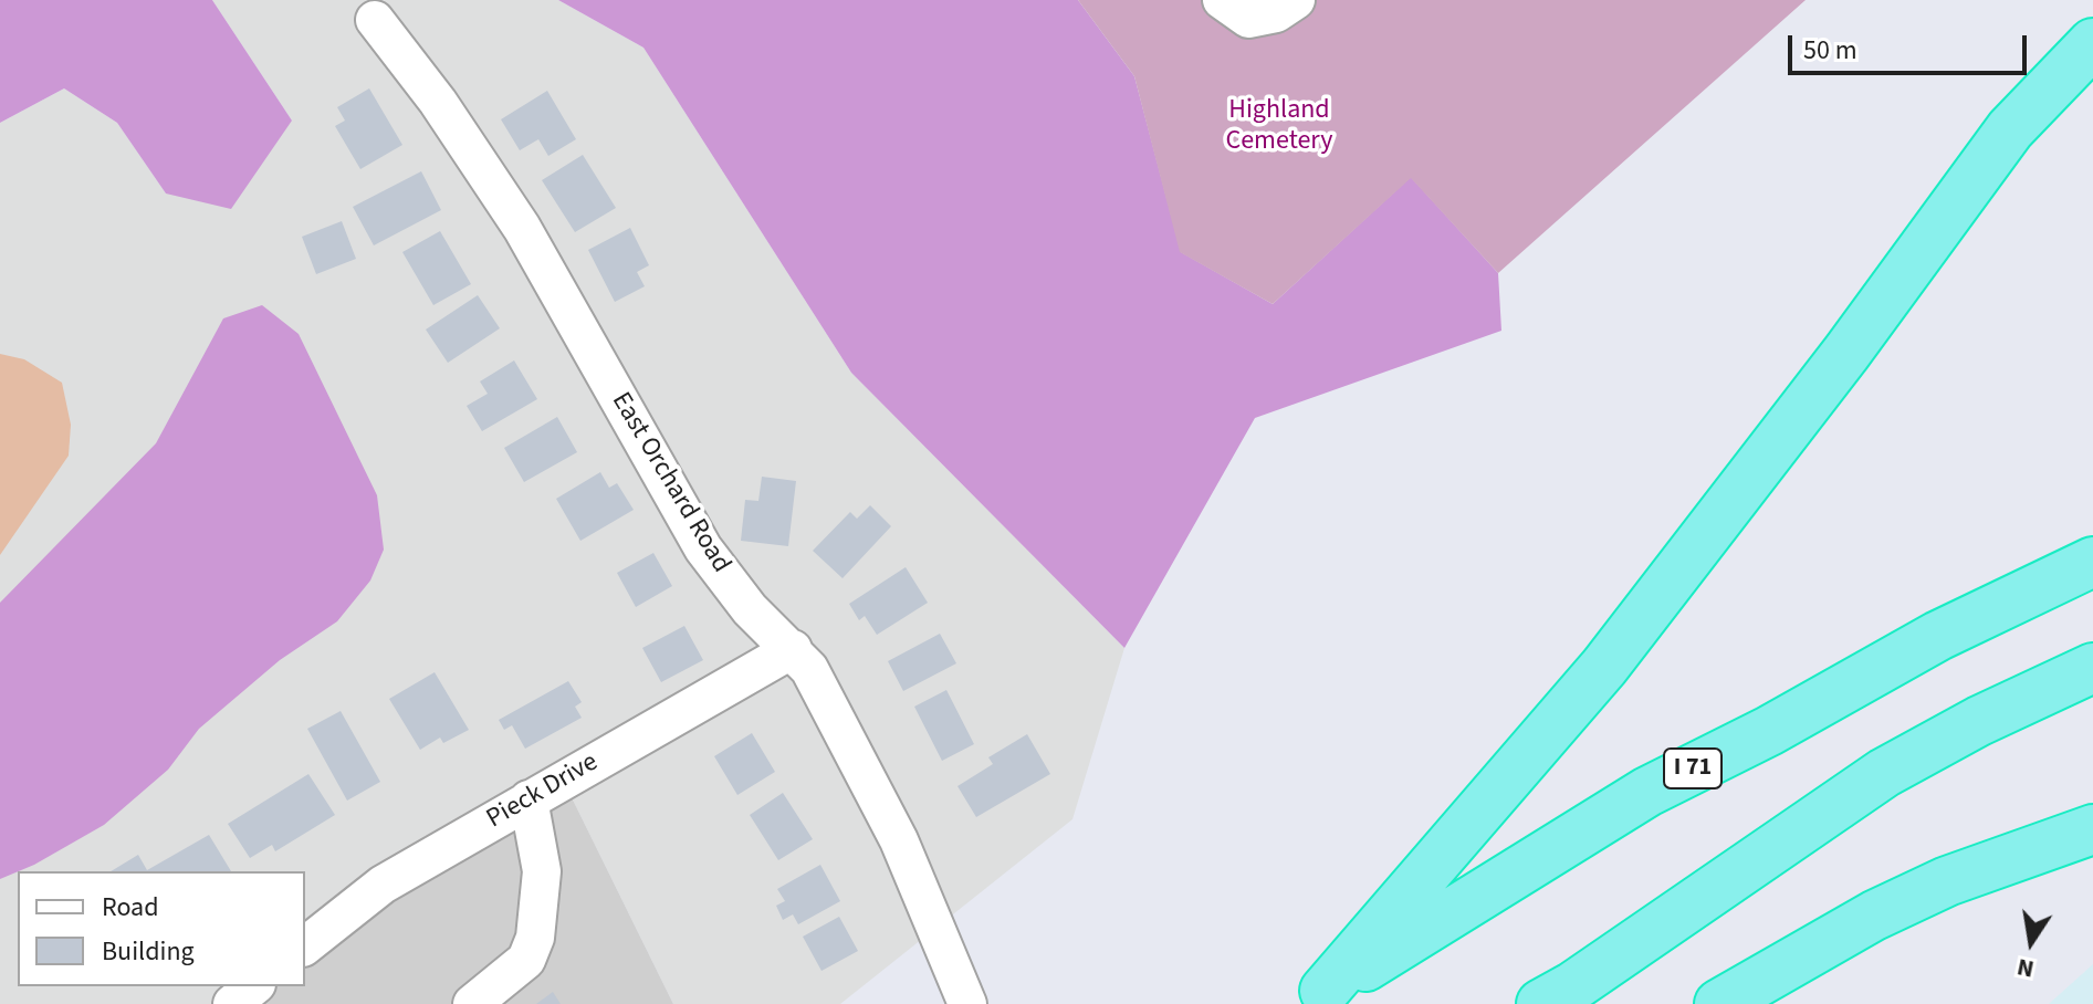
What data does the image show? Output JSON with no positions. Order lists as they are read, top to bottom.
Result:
{
  "streets": {
    "highway": ["I 71"],
    "street": ["East Orchard Road", "Pieck Drive"]
  },
  "crossings": [
    ["East Orchard Road", "Pieck Drive"]
  ],
  "parks": ["Highland Cemetery"],
  "legend": ["Road", "Building"],
  "scale_bar": "50 m",
  "north": "bottom"
}
